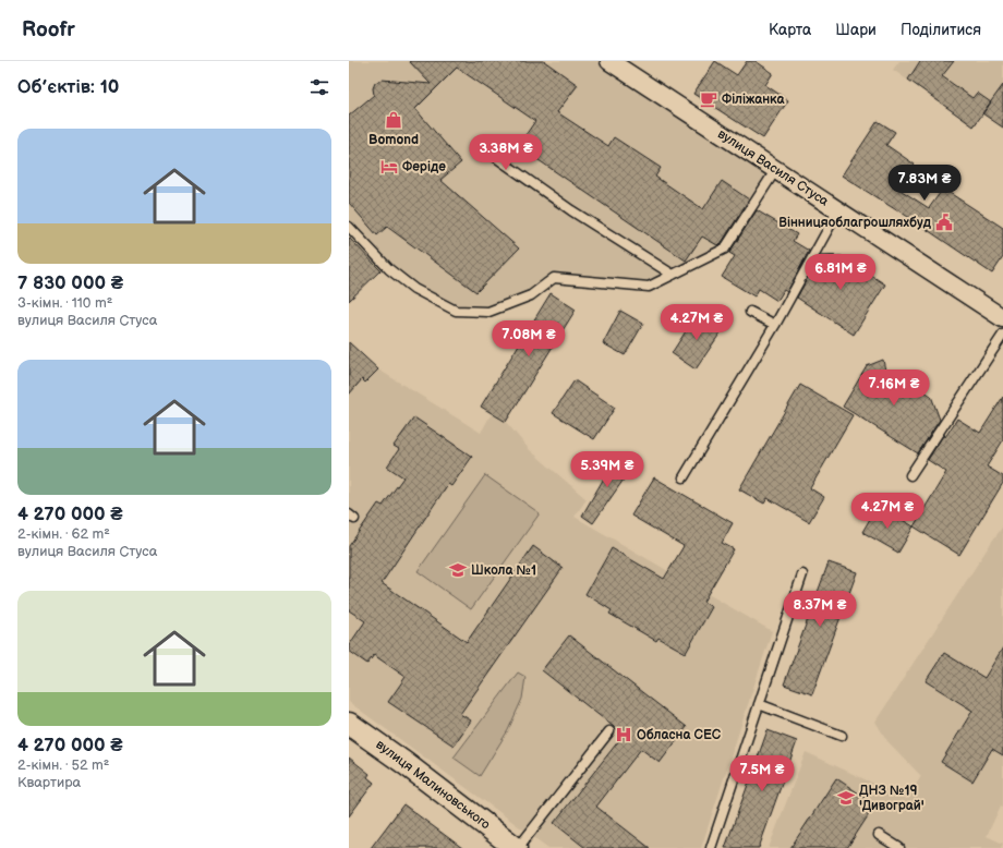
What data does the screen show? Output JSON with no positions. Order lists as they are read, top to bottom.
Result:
{
  "streets": {
    "street": ["вулиця Василя Стуса", "вулиця Малиновського"]
  },
  "places": {
    "cafe": ["Філіжанка"],
    "shop": ["Bomond"],
    "hotel": ["Феріде"],
    "public building": ["Вінницяоблагрошляхбуд"],
    "school or university": ["Школа №1", "ДНЗ №19 'Дивограй'"],
    "hospital": ["Обласна СЕС"]
  },
  "page": {
    "header": "Roofr",
    "nav": ["Карта", "Шари", "Поділитися"],
    "heading": "Об’єктів: 10",
    "list": [
      {
        "name": "7 830 000 ₴",
        "note": "3-кімн. · 110 m² · вулиця Василя Стуса"
      },
      {
        "name": "4 270 000 ₴",
        "note": "2-кімн. · 62 m² · вулиця Василя Стуса"
      },
      {
        "name": "4 270 000 ₴",
        "note": "2-кімн. · 52 m² · Квартира"
      }
    ],
    "price": [
      "3.38M ₴",
      "7.83M ₴",
      "6.81M ₴",
      "4.27M ₴",
      "7.08M ₴",
      "7.16M ₴",
      "5.39M ₴",
      "4.27M ₴",
      "8.37M ₴",
      "7.5M ₴"
    ]
  }
}
